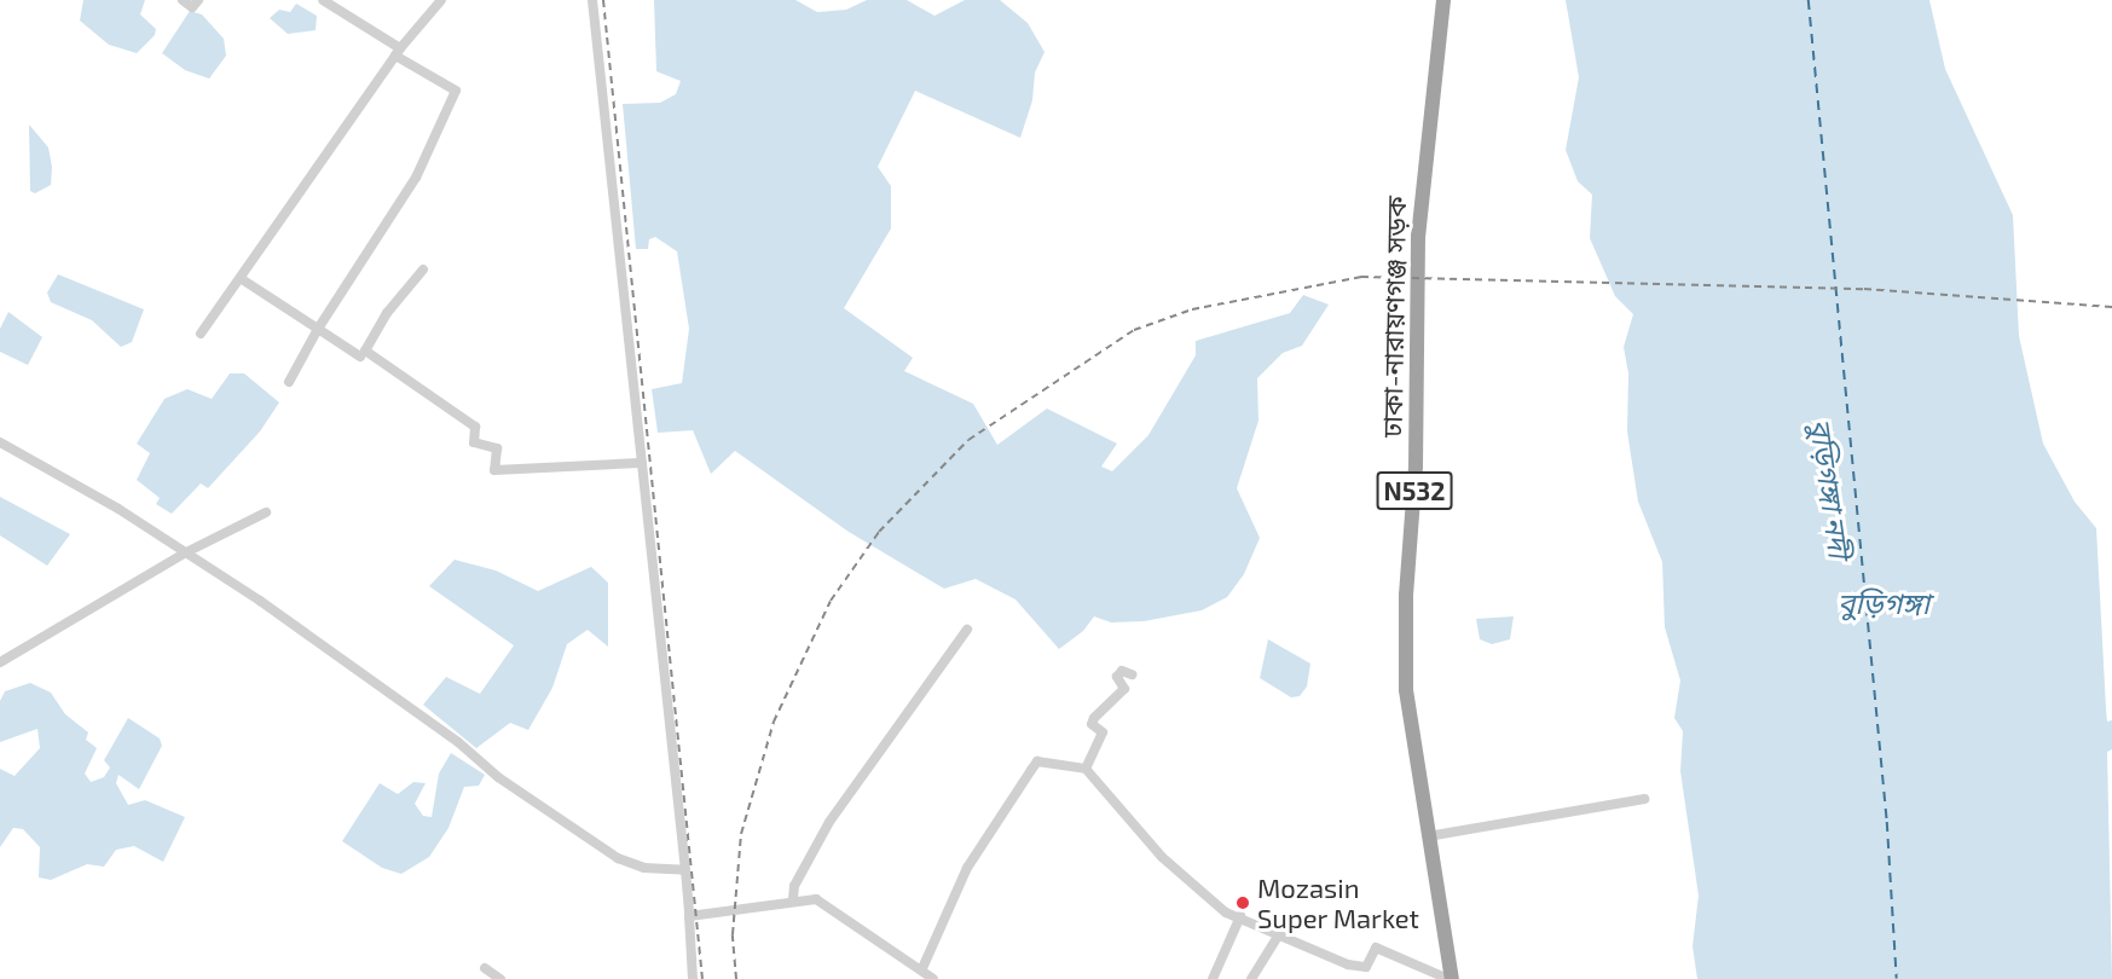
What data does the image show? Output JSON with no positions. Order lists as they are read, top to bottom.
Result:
{
  "streets": {
    "highway": ["ঢাকা-নারায়ণগঞ্জ সড়ক", "N532"]
  },
  "water": ["বুড়িগঙ্গা নদী", "বুড়িগঙ্গা"],
  "places": ["Mozasin Super Market"]
}
